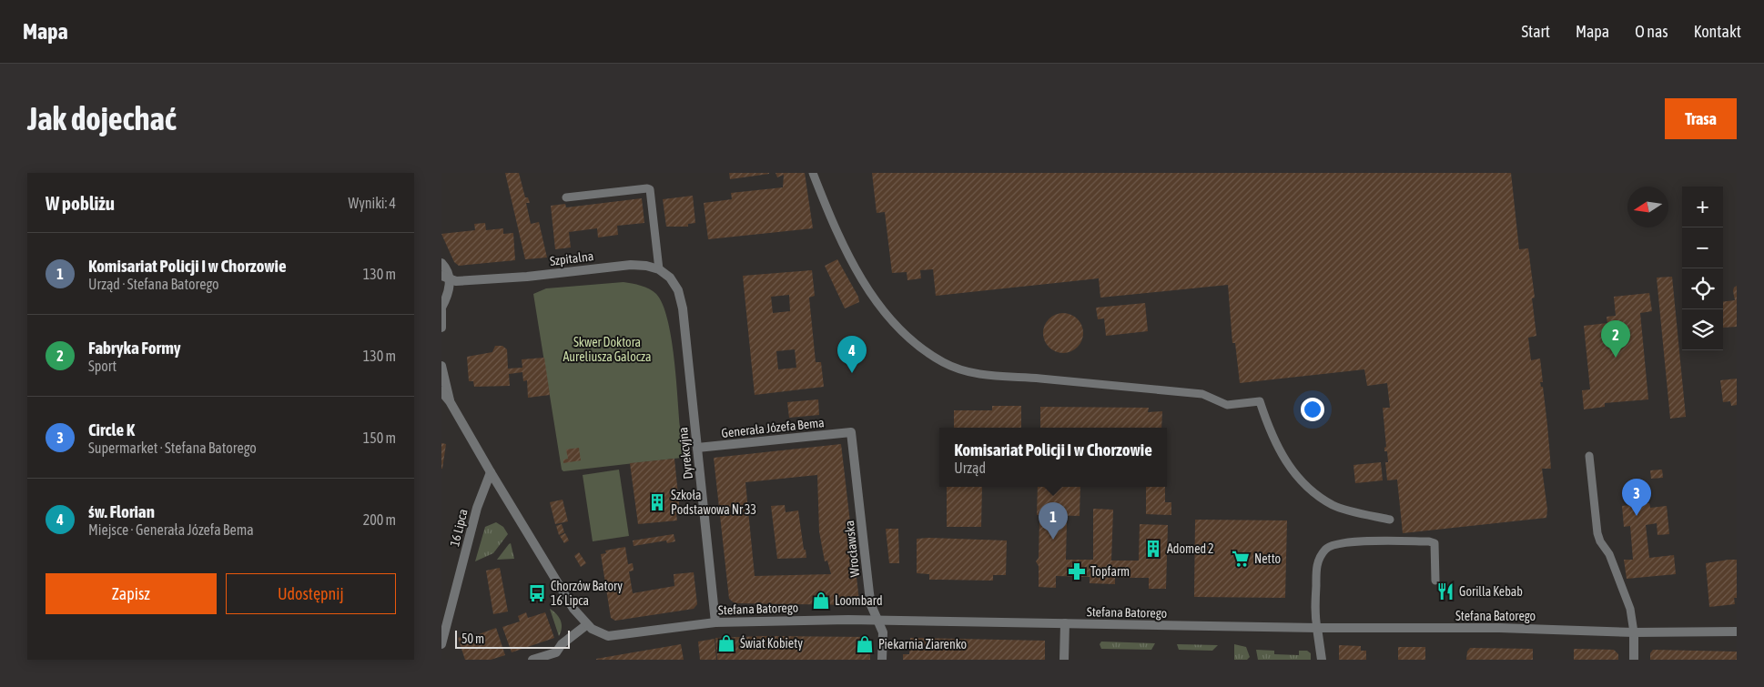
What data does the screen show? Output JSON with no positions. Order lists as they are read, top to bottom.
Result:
{
  "streets": {
    "street": [
      "Szpitalna",
      "Generała Józefa Bema",
      "Dyrekcyjna",
      "16 Lipca",
      "Wrocławska",
      "Stefana Batorego"
    ]
  },
  "crossings": [
    ["Szpitalna", "Dyrekcyjna"],
    ["Generała Józefa Bema", "Dyrekcyjna"],
    ["Generała Józefa Bema", "Wrocławska"],
    ["Dyrekcyjna", "Stefana Batorego"],
    ["Wrocławska", "Stefana Batorego"]
  ],
  "parks": ["Skwer Doktora Aureliusza Galocza"],
  "places": {
    "building": ["Szkoła Podstawowa Nr 33", "Adomed 2"],
    "supermarket": ["Netto"],
    "pharmacy": ["Topfarm"],
    "restaurant": ["Gorilla Kebab"],
    "bus stop": ["Chorzów Batory 16 Lipca"],
    "shop": ["Loombard", "Świat Kobiety", "Piekarnia Ziarenko"]
  },
  "scale_bar": "50 m",
  "north": "left",
  "page": {
    "header": "Mapa",
    "nav": [
      "Start",
      "Mapa",
      "O nas",
      "Kontakt"
    ],
    "buttons": [
      "Trasa",
      ["Zapisz", "Udostępnij"]
    ],
    "title": "Jak dojechać",
    "heading": ["W pobliżu", "Wyniki: 4"],
    "map_buttons": ["+", "−"],
    "list": [
      {
        "mark": "1",
        "name": "Komisariat Policji I w Chorzowie",
        "note": "Urząd · Stefana Batorego",
        "value": "130 m"
      },
      {
        "mark": "2",
        "name": "Fabryka Formy",
        "note": "Sport",
        "value": "130 m"
      },
      {
        "mark": "3",
        "name": "Circle K",
        "note": "Supermarket · Stefana Batorego",
        "value": "150 m"
      },
      {
        "mark": "4",
        "name": "św. Florian",
        "note": "Miejsce · Generała Józefa Bema",
        "value": "200 m"
      }
    ],
    "pins": [
      "2",
      "4",
      "3",
      "1"
    ],
    "popup": ["Komisariat Policji I w Chorzowie", "Urząd"],
    "scale": "50 m"
  }
}
